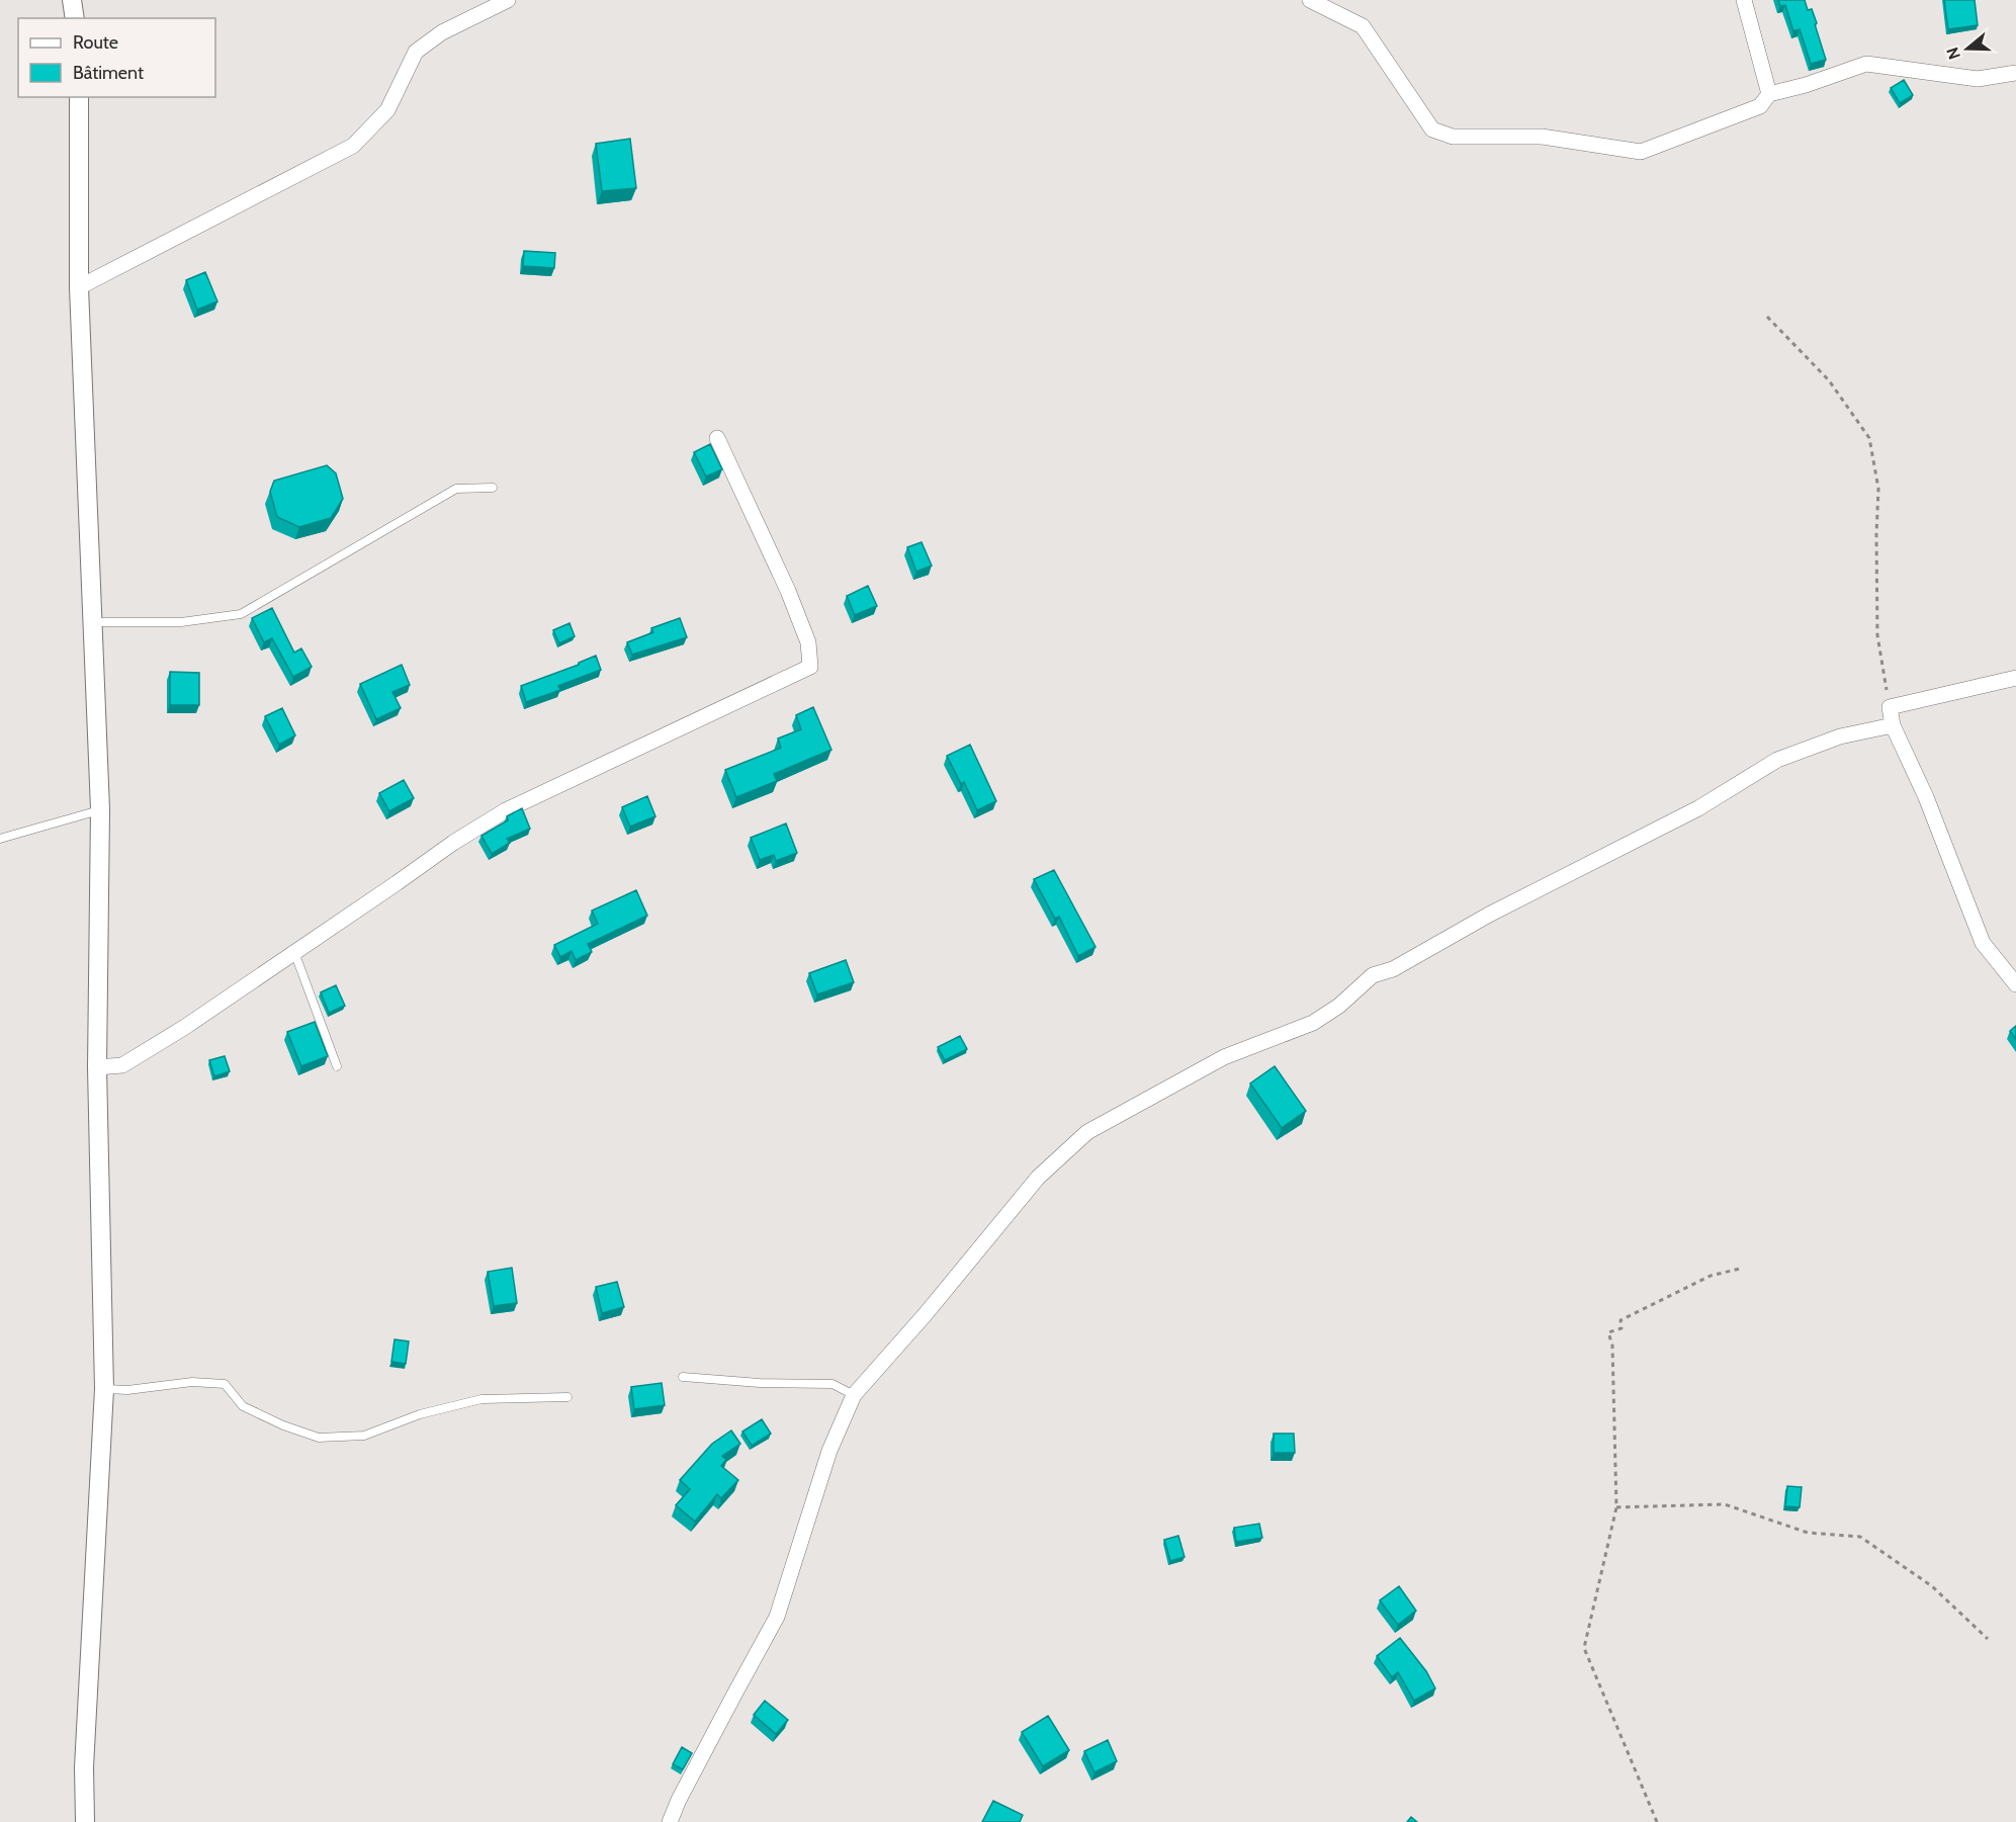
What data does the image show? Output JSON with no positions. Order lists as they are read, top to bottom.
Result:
{
  "legend": ["Route", "Bâtiment"],
  "north": "left"
}
